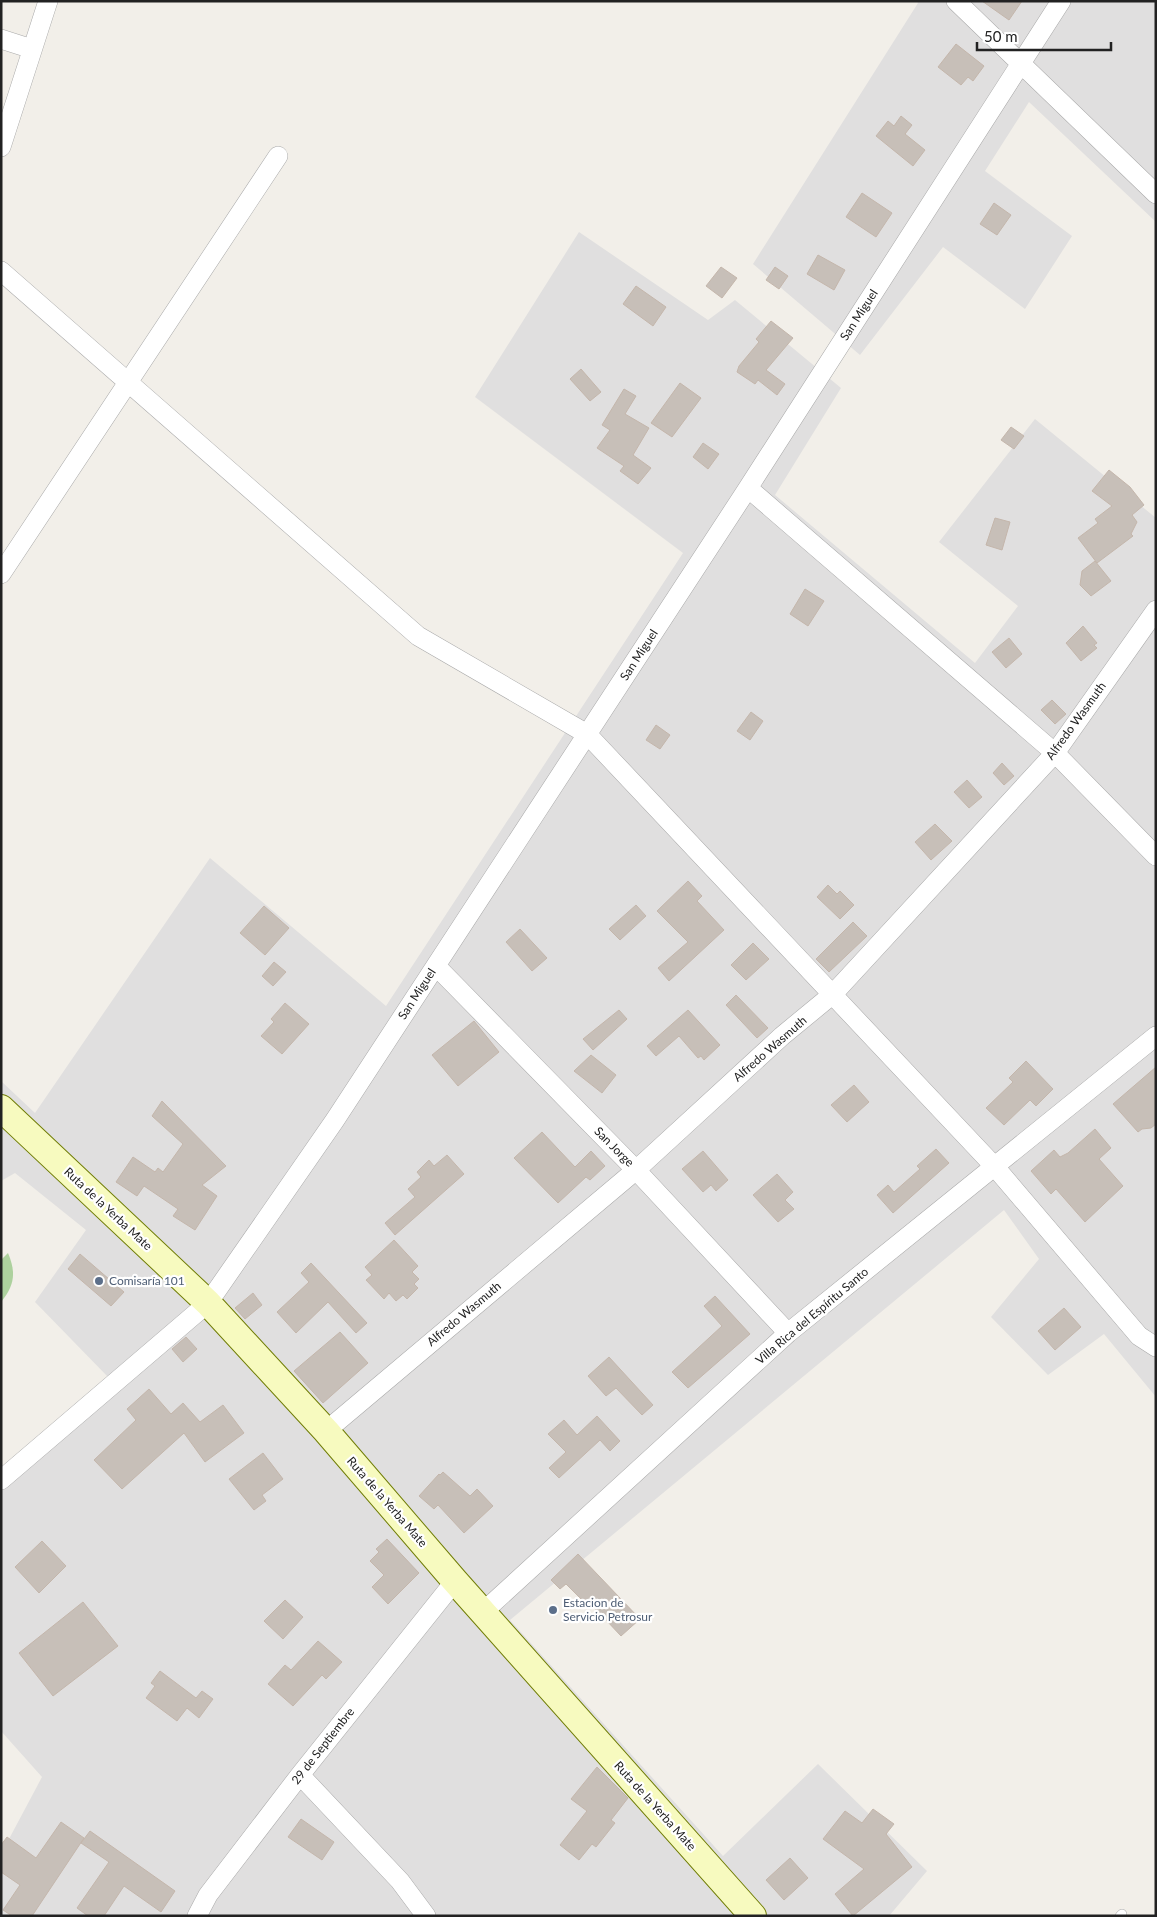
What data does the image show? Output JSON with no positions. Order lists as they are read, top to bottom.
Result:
{
  "streets": {
    "main road": ["Ruta de la Yerba Mate"],
    "street": [
      "San Miguel",
      "Alfredo Wasmuth",
      "San Jorge",
      "Villa Rica del Espíritu Santo",
      "29 de Septiembre"
    ]
  },
  "crossings": [
    ["San Miguel", "San Jorge"],
    ["San Miguel", "Ruta de la Yerba Mate"],
    ["Alfredo Wasmuth", "San Jorge"],
    ["Alfredo Wasmuth", "Ruta de la Yerba Mate"],
    ["San Jorge", "Villa Rica del Espíritu Santo"],
    ["Ruta de la Yerba Mate", "Villa Rica del Espíritu Santo"],
    ["Ruta de la Yerba Mate", "29 de Septiembre"]
  ],
  "places": ["Comisaría 101", "Estacion de Servicio Petrosur"],
  "scale_bar": "50 m"
}
